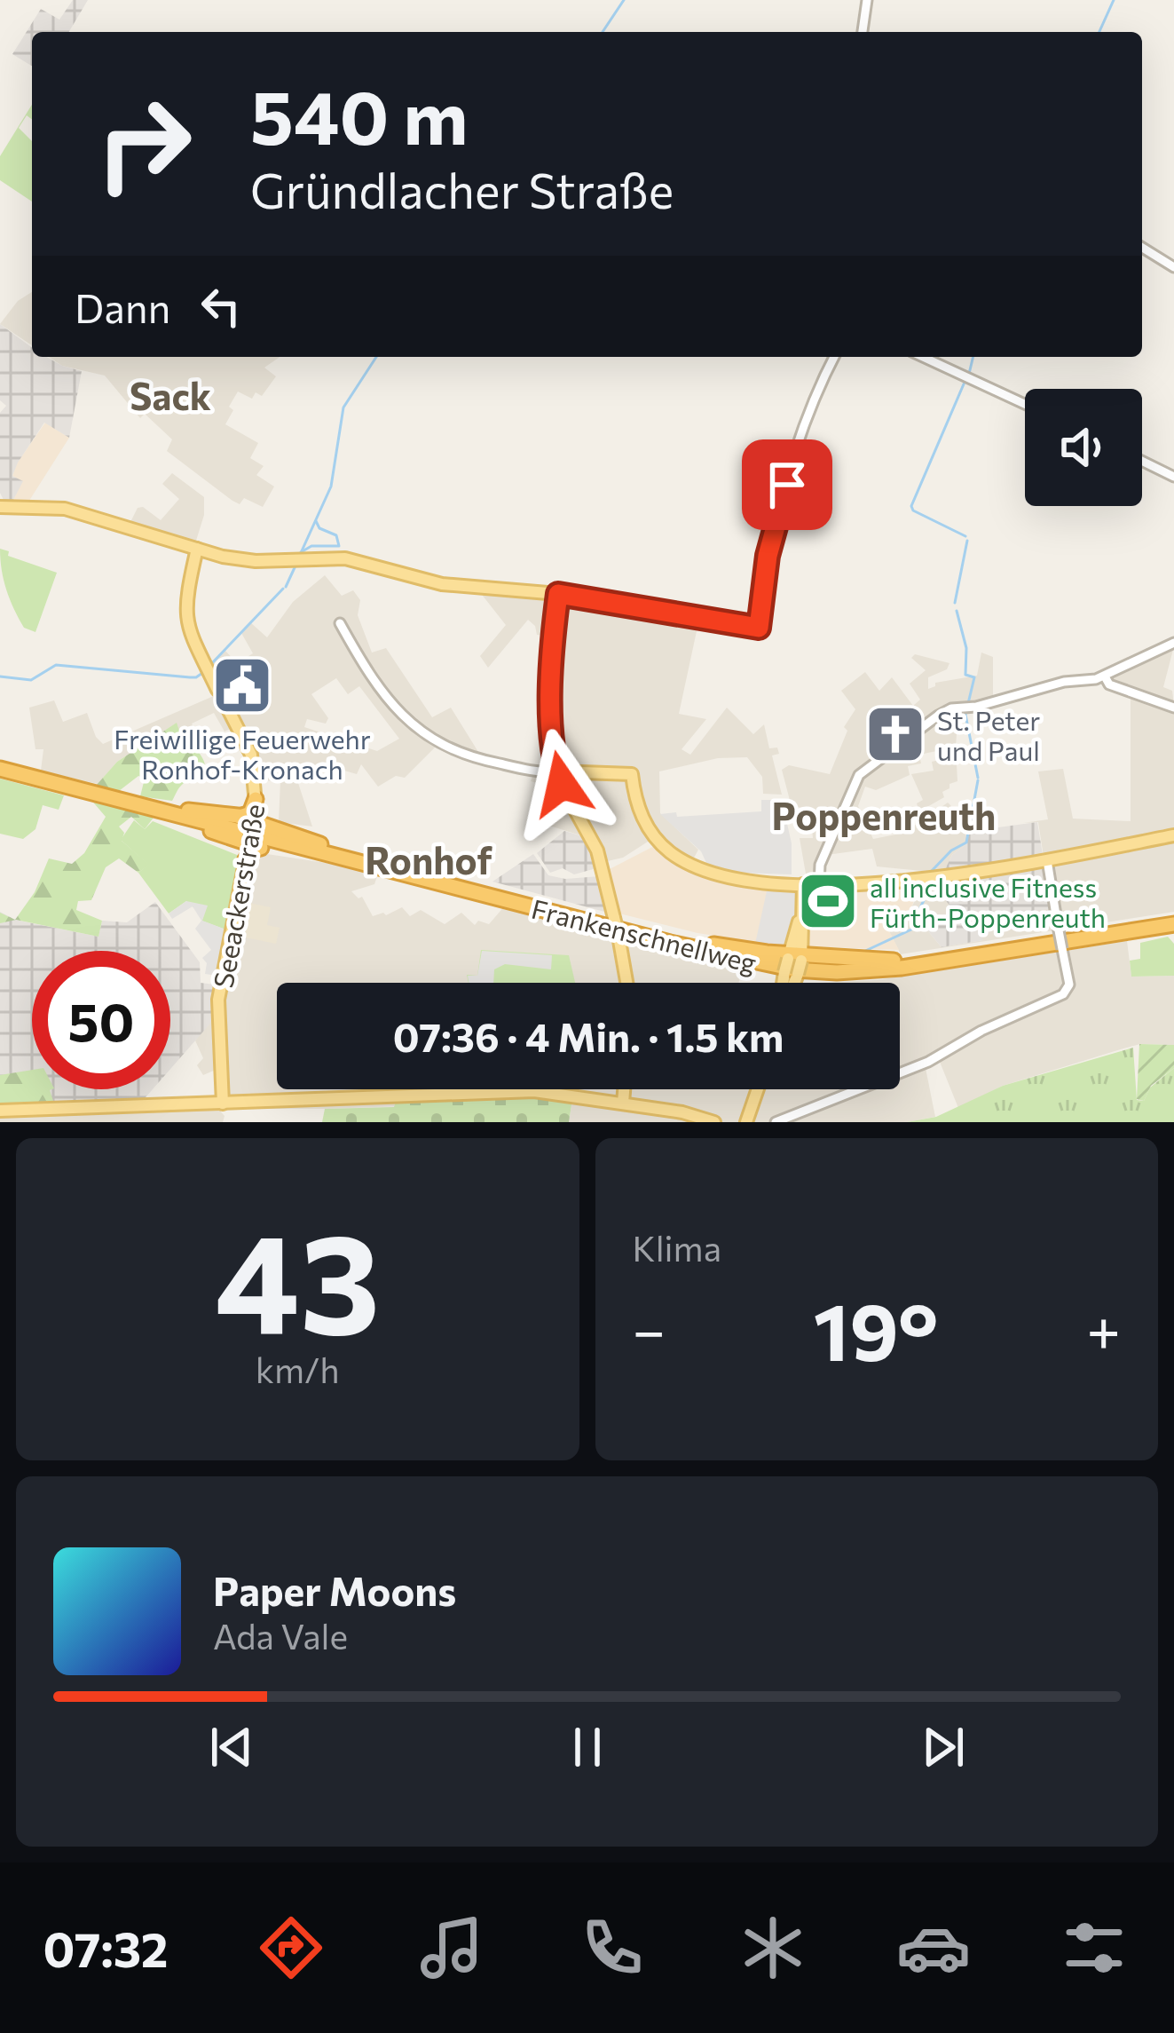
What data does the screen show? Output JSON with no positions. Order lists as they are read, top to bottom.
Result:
{
  "streets": {
    "highway": ["Frankenschnellweg"],
    "main road": ["Seeackerstraße"]
  },
  "districts": ["Sack", "Poppenreuth", "Ronhof"],
  "places": {
    "public building": ["Freiwillige Feuerwehr Ronhof-Kronach"],
    "church": ["St. Peter und Paul"],
    "sports": ["all inclusive Fitness Fürth-Poppenreuth"]
  },
  "page": {
    "turn": ["540 m", "Gründlacher Straße"],
    "then": "Dann",
    "limit": "50",
    "trip": "07:36 · 4 Min. · 1.5 km",
    "tile": [
      ["43", "km/h"],
      "Klima"
    ],
    "heat": ["−", "19°", "+"],
    "song": ["Paper Moons", "Ada Vale"],
    "tabs": "07:32"
  }
}
